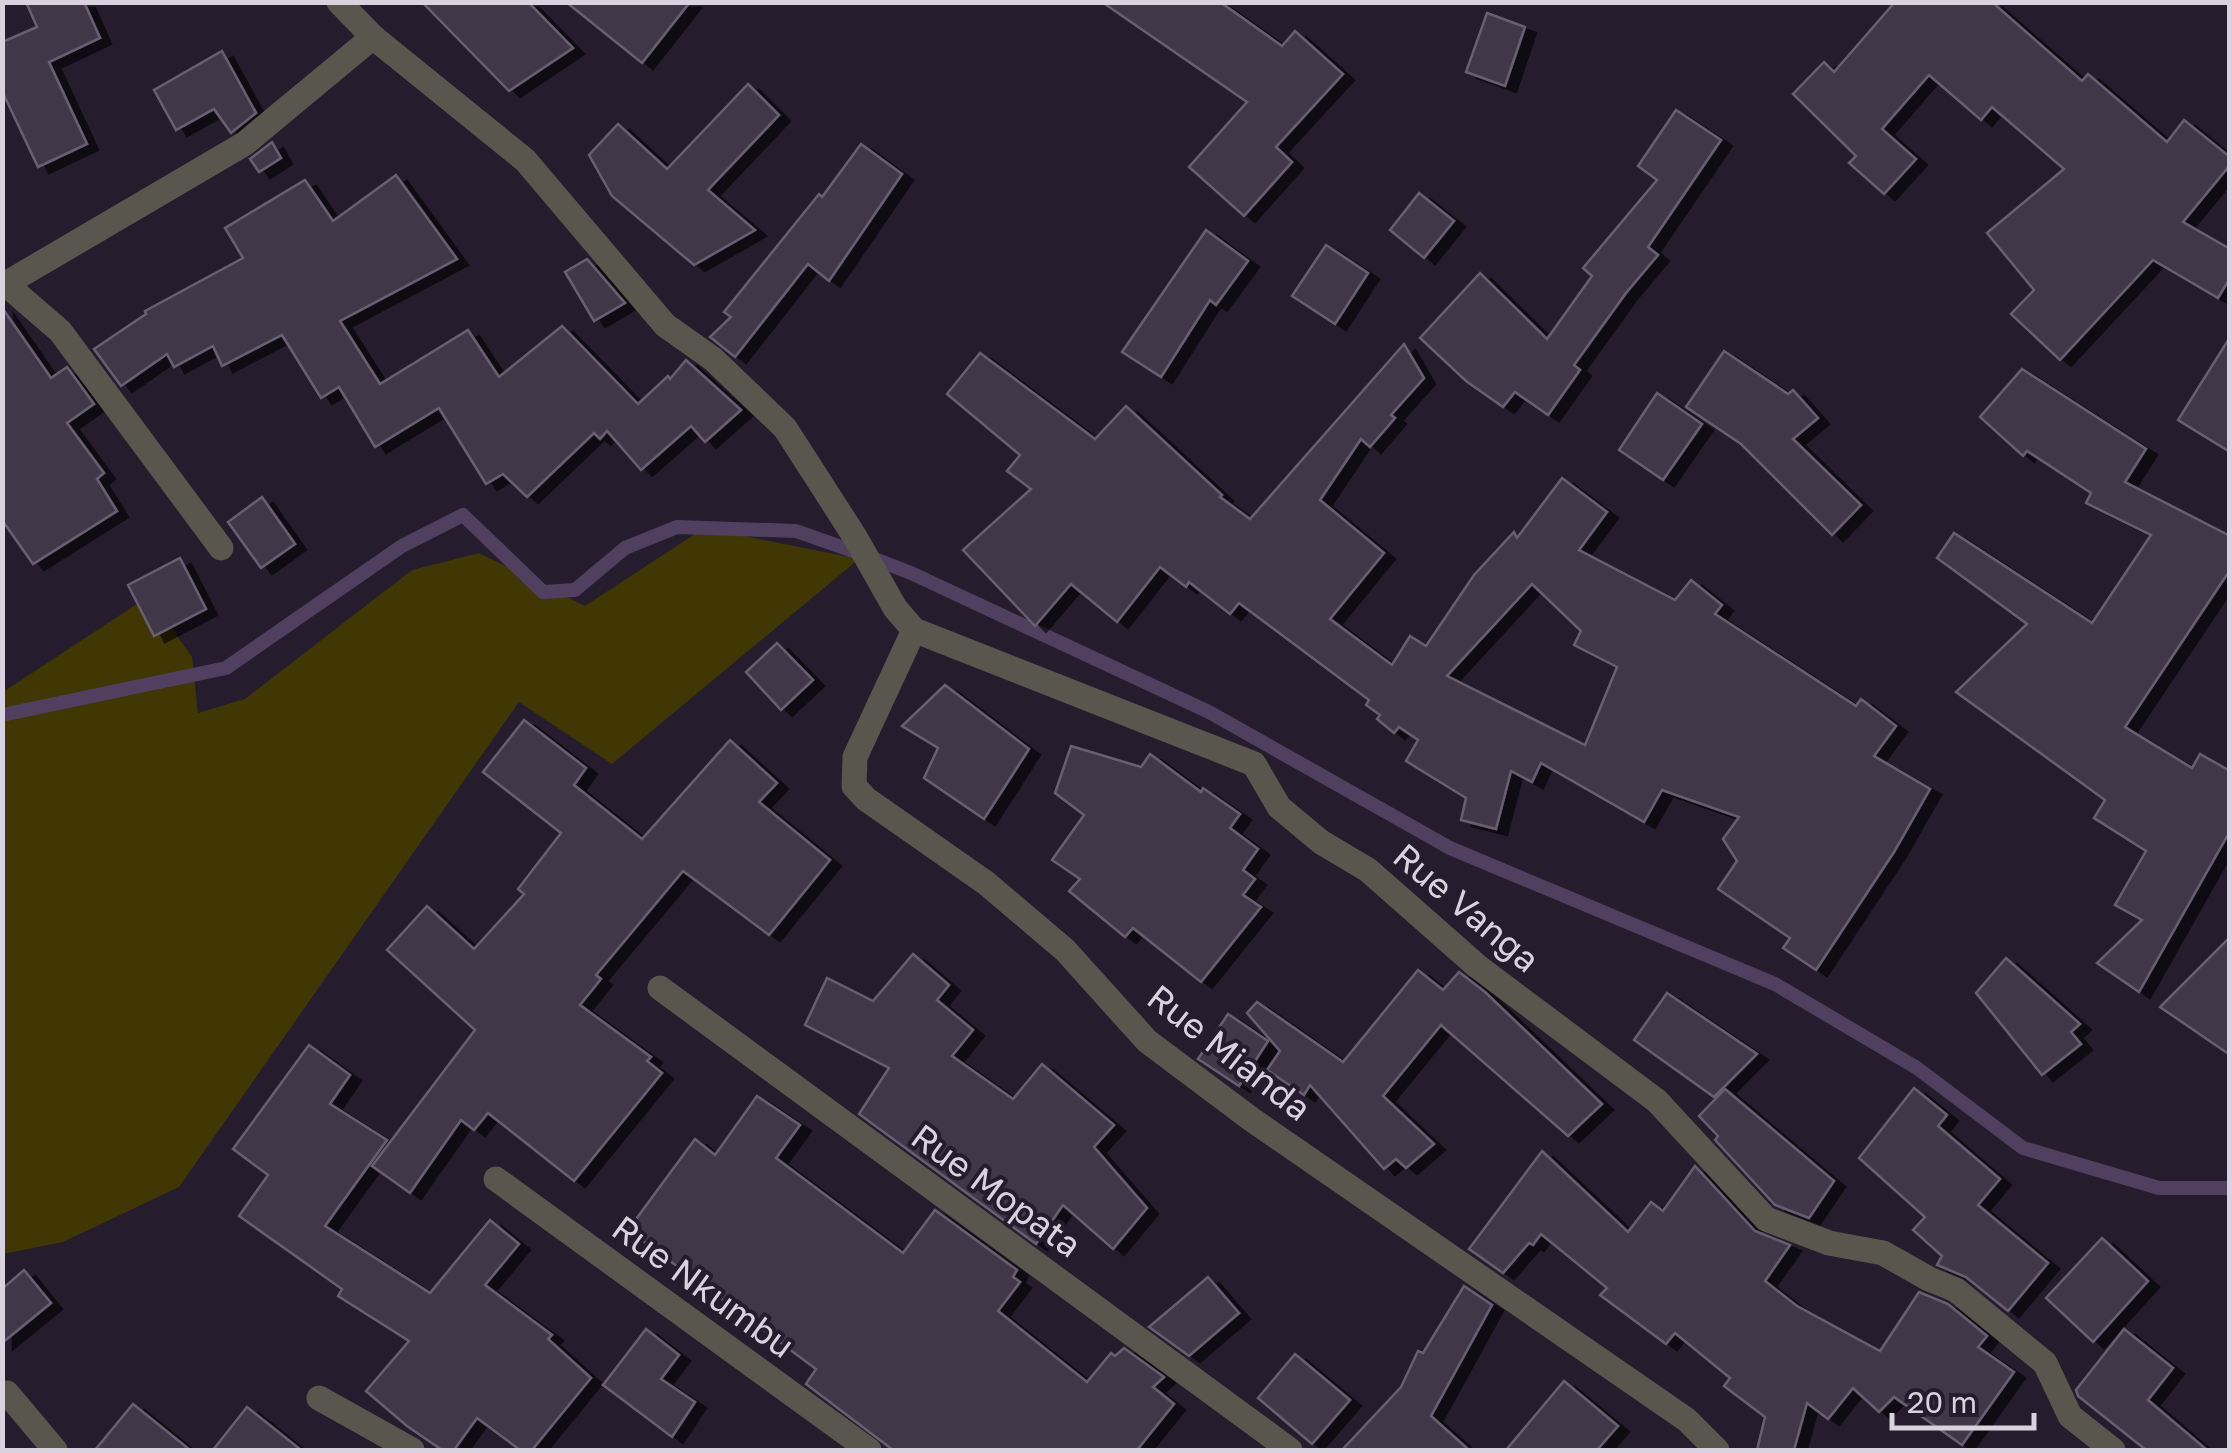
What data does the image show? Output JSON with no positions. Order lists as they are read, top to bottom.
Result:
{
  "streets": {
    "street": [
      "Rue Vanga",
      "Rue Mianda",
      "Rue Mopata",
      "Rue Nkumbu"
    ]
  },
  "crossings": [
    ["Rue Vanga", "Rue Mianda"]
  ],
  "scale_bar": "20 m"
}
